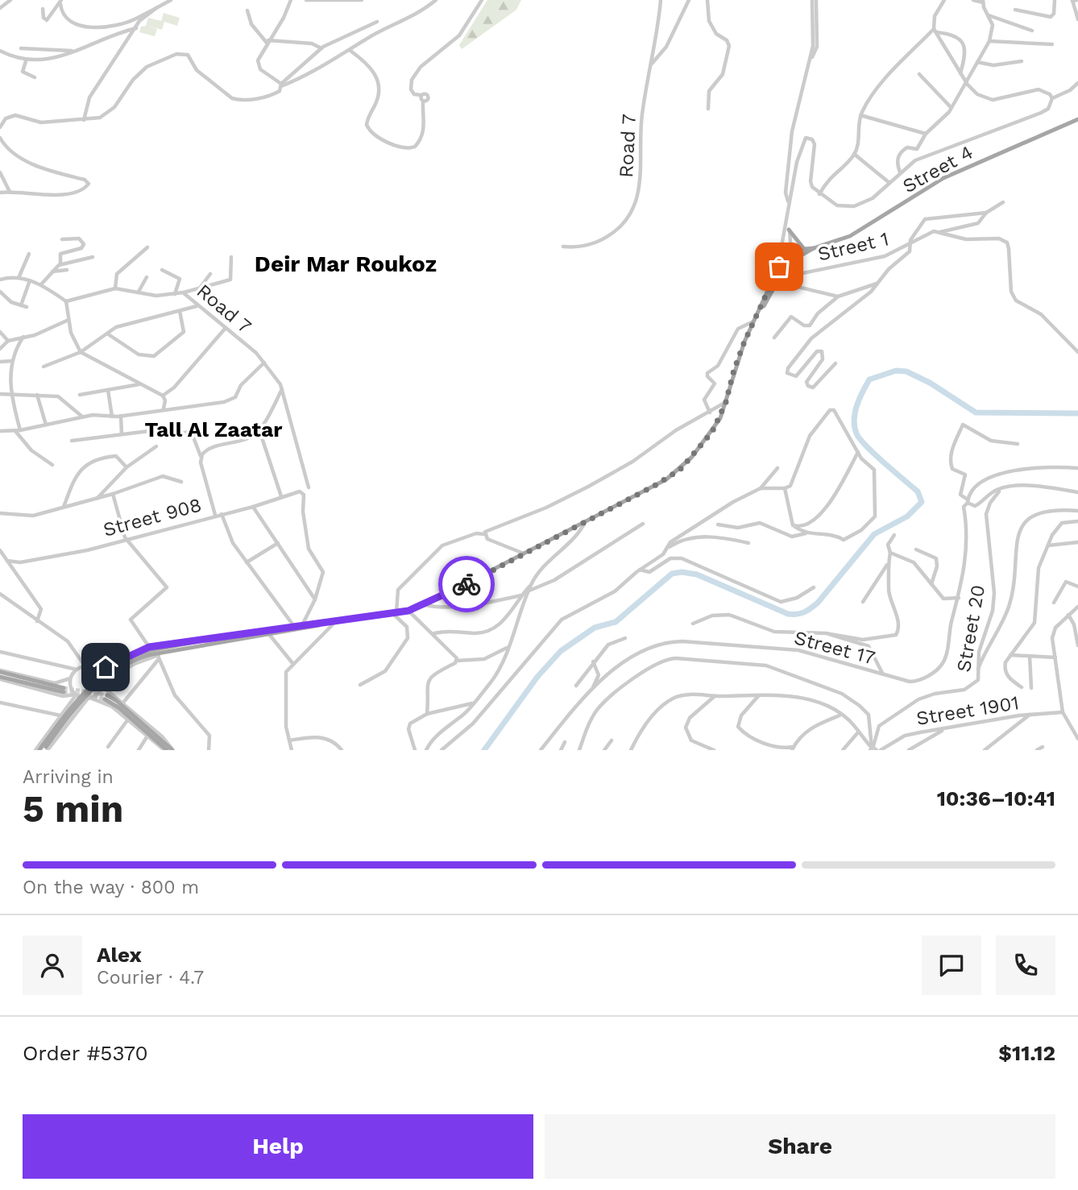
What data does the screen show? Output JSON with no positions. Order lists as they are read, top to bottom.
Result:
{
  "streets": {
    "main road": ["Street 4"],
    "street": [
      "Road 7",
      "Street 1",
      "Street 908",
      "Street 20",
      "Street 17",
      "Street 1901"
    ]
  },
  "crossings": [
    ["Street 20", "Street 1901"]
  ],
  "districts": ["Deir Mar Roukoz", "Tall Al Zaatar"],
  "page": {
    "heading": ["5 min", "Arriving in", "10:36–10:41"],
    "panel": [
      "Alex",
      "Courier · 4.7",
      "Order #5370",
      "$11.12"
    ],
    "bar": "On the way · 800 m",
    "buttons": ["Help", "Share"]
  }
}
